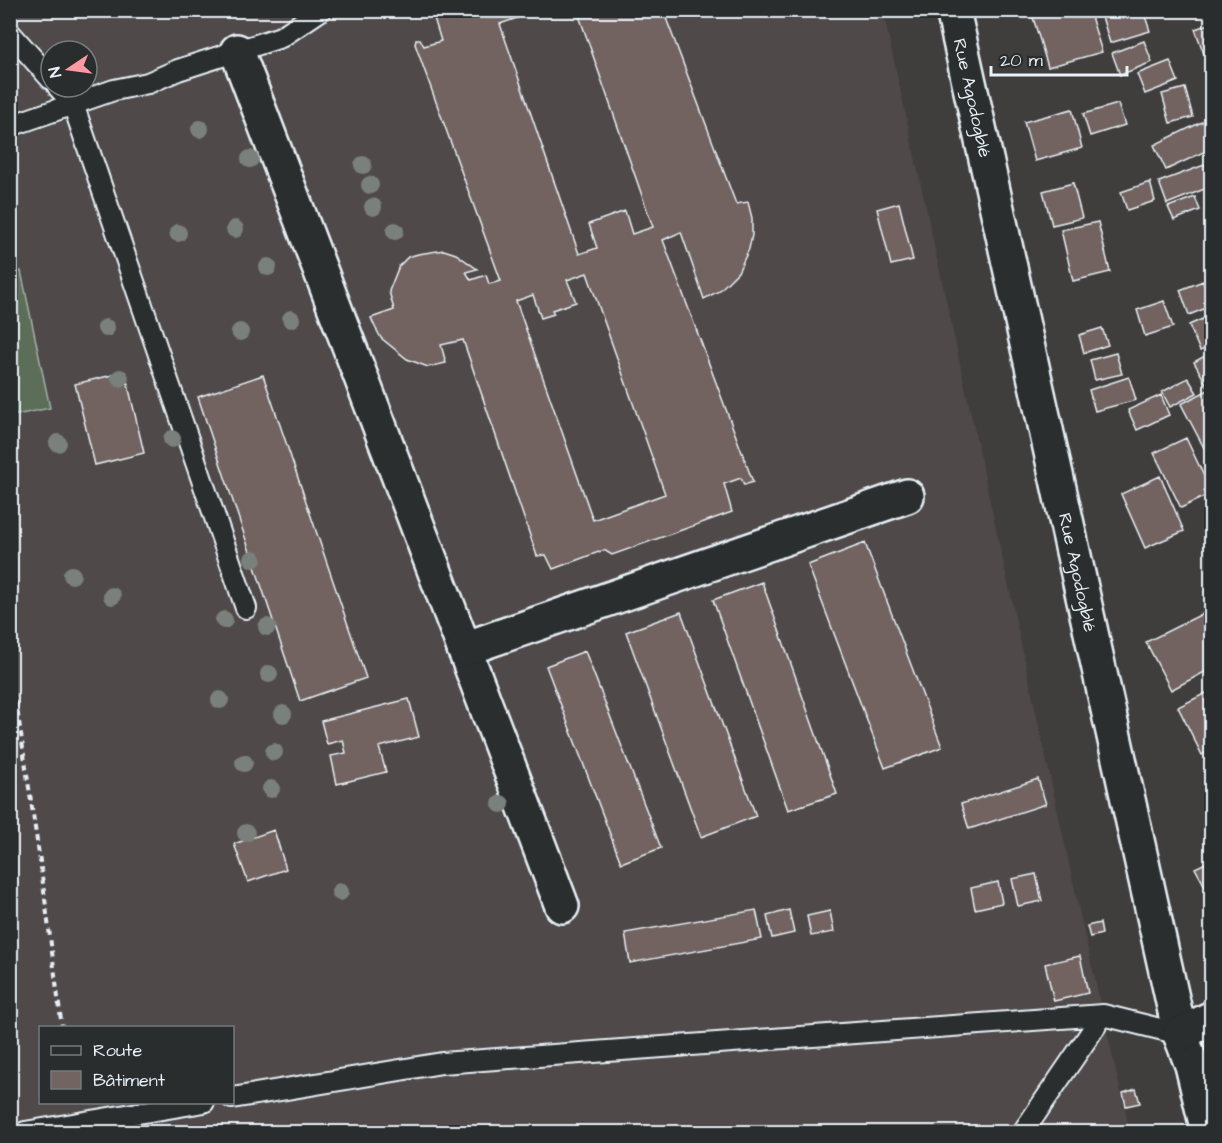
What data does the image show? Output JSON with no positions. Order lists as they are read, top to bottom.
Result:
{
  "streets": {
    "street": ["Rue Agodogblé"]
  },
  "legend": ["Route", "Bâtiment"],
  "scale_bar": "20 m",
  "north": "left"
}
